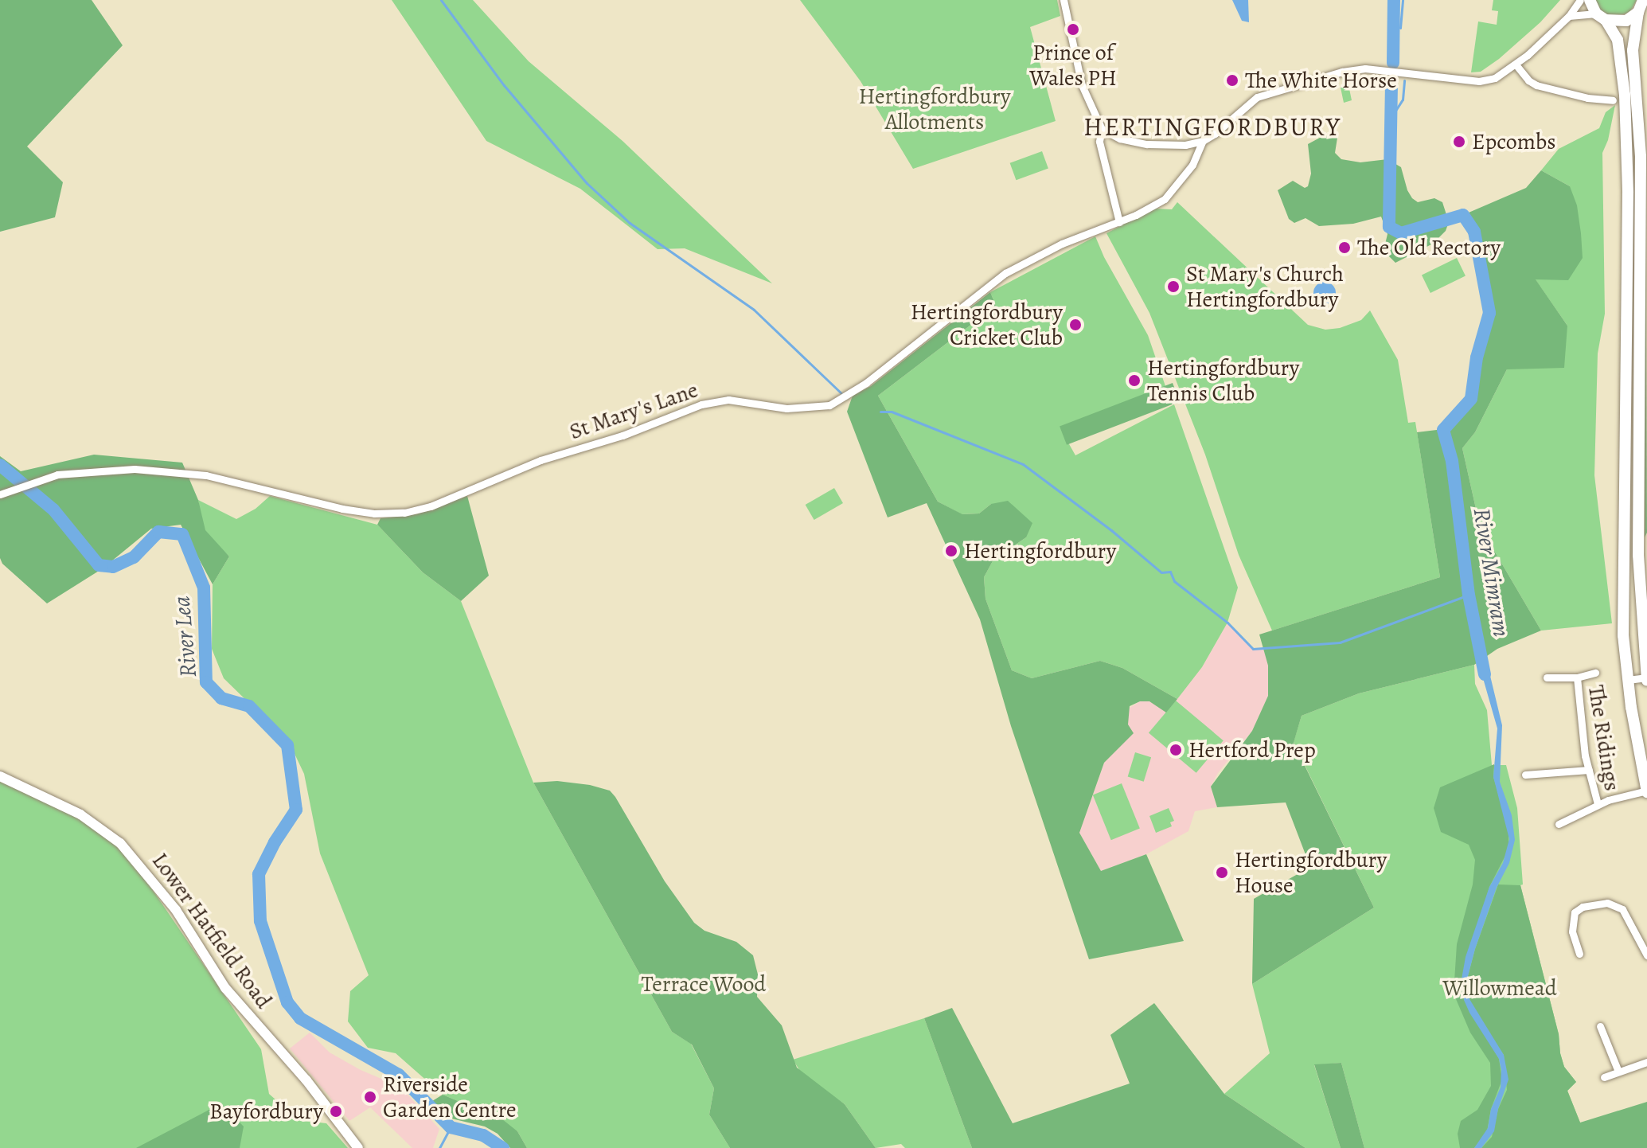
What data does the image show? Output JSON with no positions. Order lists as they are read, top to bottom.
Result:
{
  "streets": {
    "main road": ["Lower Hatfield Road"],
    "street": ["St Mary's Lane", "The Ridings"]
  },
  "districts": ["HERTINGFORDBURY"],
  "water": ["River Mimram", "River Lea"],
  "parks": ["Hertingfordbury Allotments", "Terrace Wood", "Willowmead"],
  "places": [
    "Prince of Wales PH",
    "The White Horse",
    "Epcombs",
    "The Old Rectory",
    "St Mary's Church Hertingfordbury",
    "Hertingfordbury Cricket Club",
    "Hertingfordbury Tennis Club",
    "Hertingfordbury",
    "Hertford Prep",
    "Hertingfordbury House",
    "Riverside Garden Centre",
    "Bayfordbury"
  ]
}
